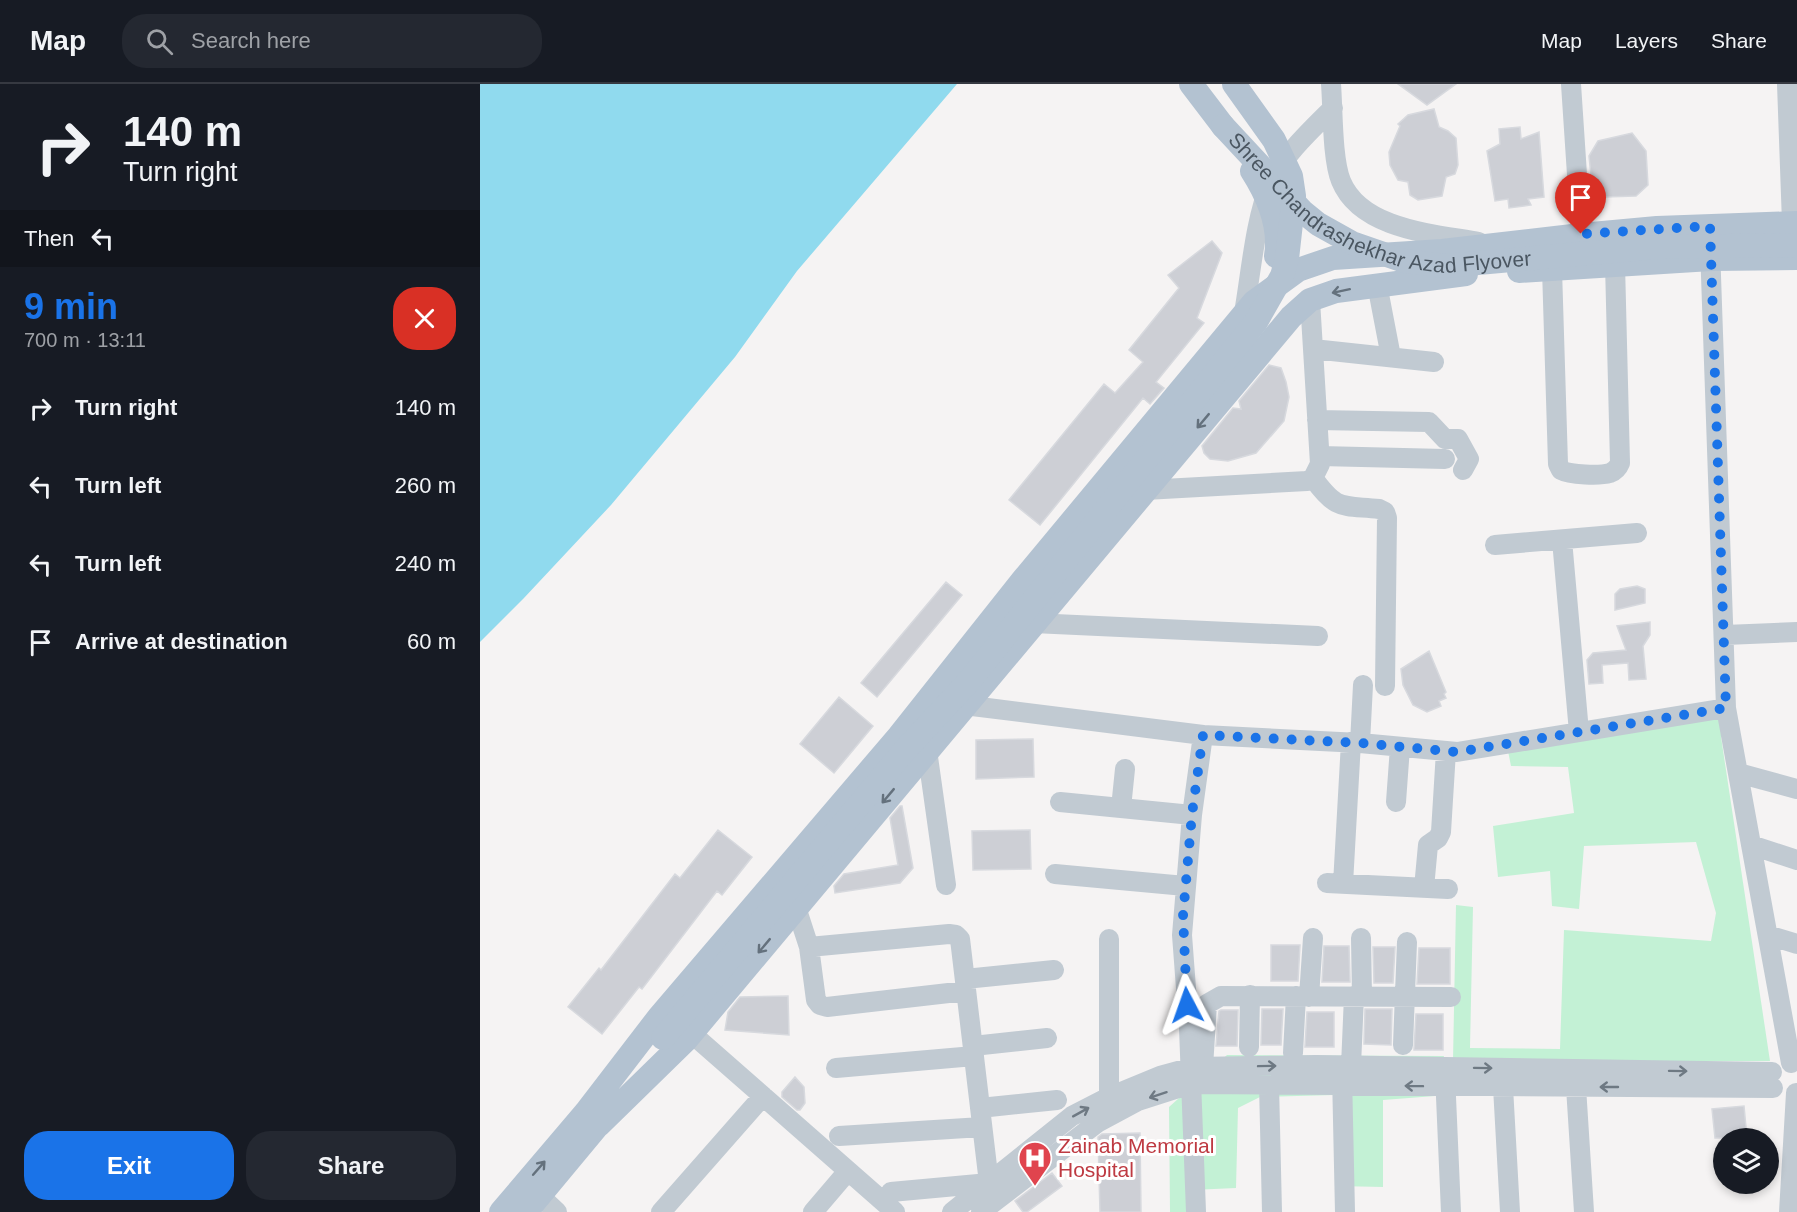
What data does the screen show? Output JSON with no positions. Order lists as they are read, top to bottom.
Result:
{
  "streets": {
    "main road": ["Shree Chandrashekhar Azad Flyover"]
  },
  "places": {
    "hospital": ["Zainab Memorial Hospital"]
  },
  "page": {
    "header": "Map",
    "search": "Search here",
    "nav": ["Map", "Layers", "Share"],
    "turn": ["140 m", "Turn right"],
    "then": "Then",
    "heading": ["9 min", "700 m · 13:11"],
    "list": [
      {
        "name": "Turn right",
        "value": "140 m"
      },
      {
        "name": "Turn left",
        "value": "260 m"
      },
      {
        "name": "Turn left",
        "value": "240 m"
      },
      {
        "name": "Arrive at destination",
        "value": "60 m"
      }
    ],
    "buttons": ["Exit", "Share"]
  }
}
